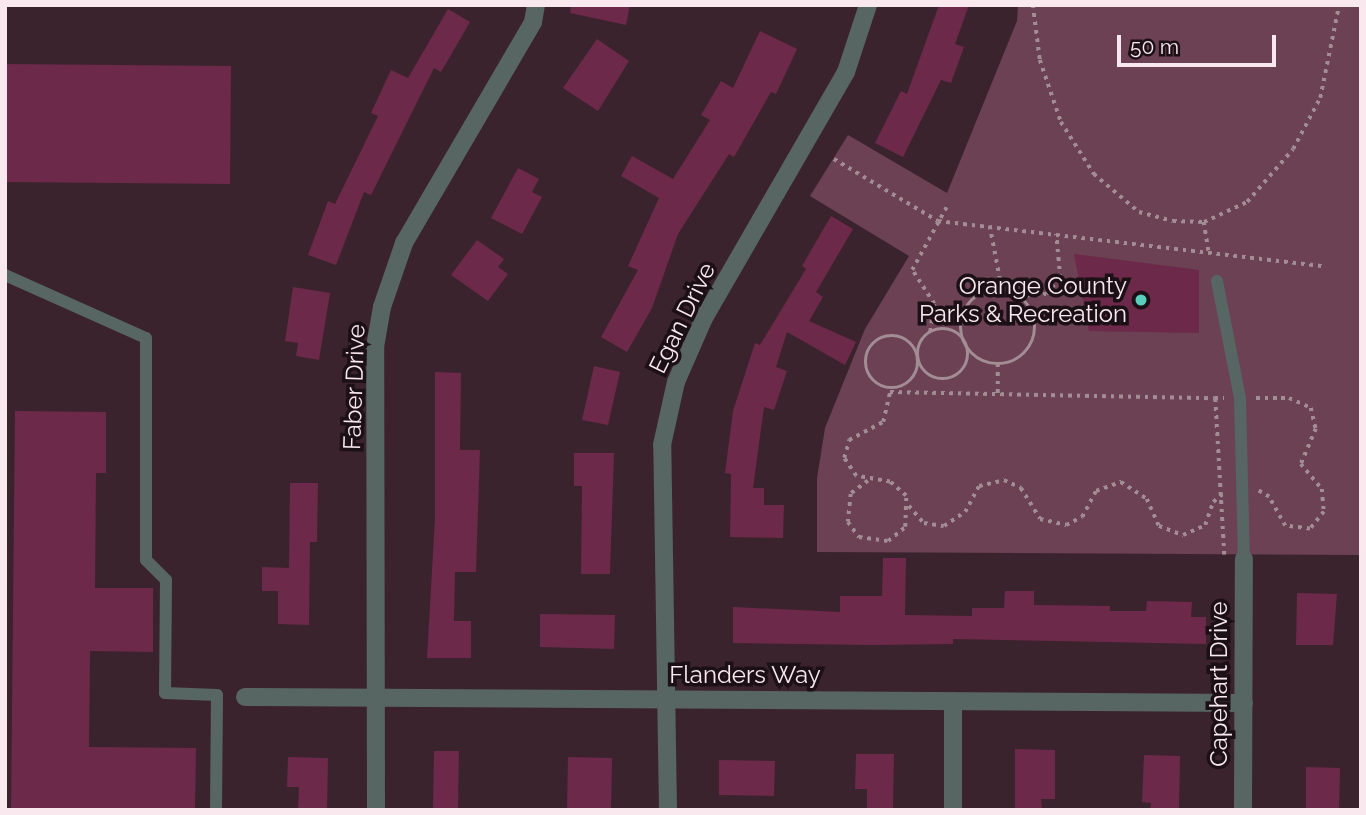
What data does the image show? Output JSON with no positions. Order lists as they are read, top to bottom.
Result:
{
  "streets": {
    "street": [
      "Egan Drive",
      "Faber Drive",
      "Flanders Way",
      "Capehart Drive"
    ]
  },
  "crossings": [
    ["Egan Drive", "Flanders Way"],
    ["Faber Drive", "Flanders Way"],
    ["Flanders Way", "Capehart Drive"]
  ],
  "places": ["Orange County Parks & Recreation"],
  "scale_bar": "50 m"
}
